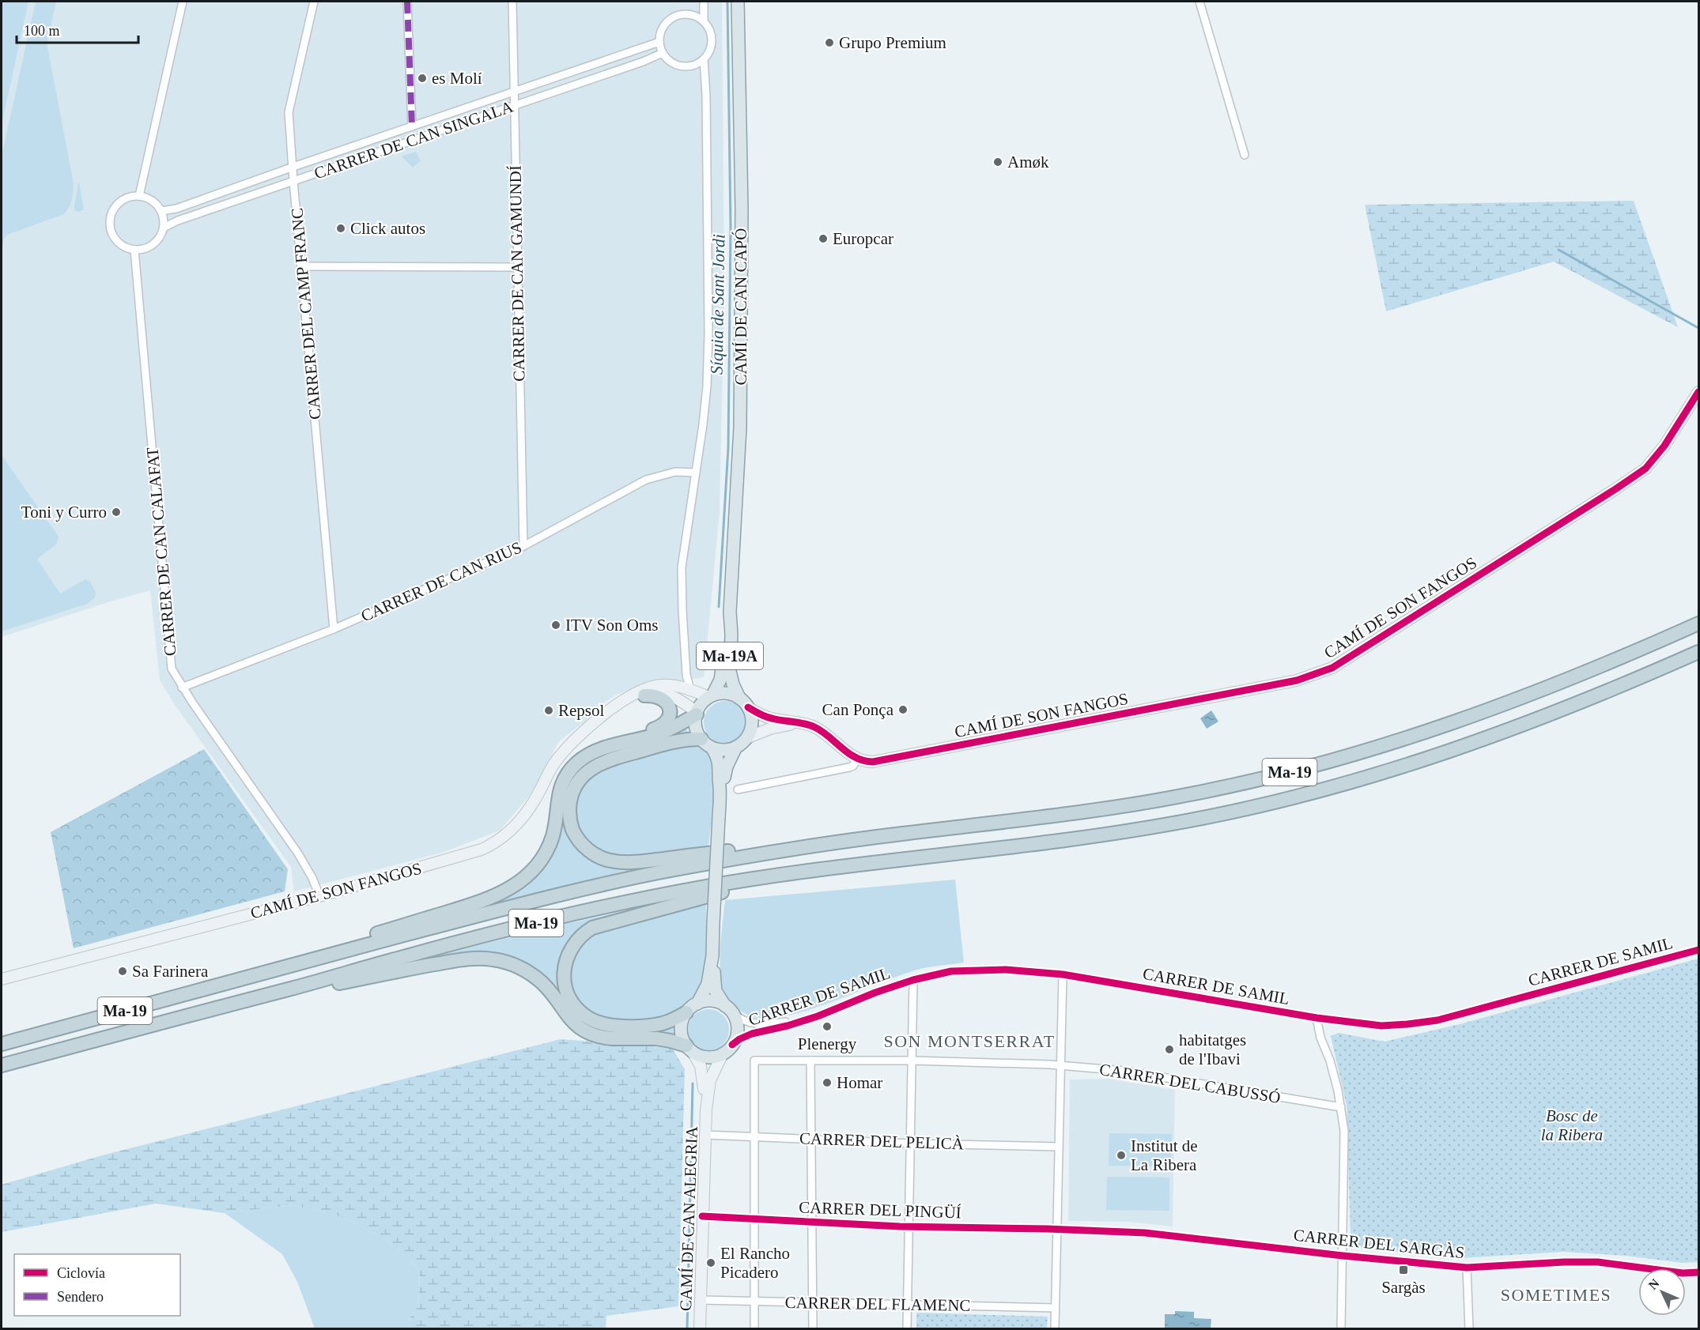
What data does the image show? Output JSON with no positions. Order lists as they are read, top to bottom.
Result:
{
  "streets": {
    "highway": ["Ma-19"],
    "main road": ["CAMÍ DE CAN CAPÓ", "Ma-19A"],
    "street": [
      "CARRER DE CAN SINGALA",
      "CARRER DE CAN GAMUNDÍ",
      "CARRER DEL CAMP FRANC",
      "CARRER DE CAN CALAFAT",
      "CARRER DE CAN RIUS",
      "CAMÍ DE SON FANGOS",
      "CARRER DE SAMIL",
      "CARRER DEL CABUSSÓ",
      "CARRER DEL PELICÀ",
      "CARRER DEL PINGÜÍ",
      "CAMÍ DE CAN ALEGRIA",
      "CARRER DEL SARGÀS",
      "CARRER DEL FLAMENC"
    ]
  },
  "crossings": [
    ["CARRER DE CAN SINGALA", "CARRER DE CAN GAMUNDÍ"],
    ["CARRER DE CAN SINGALA", "CARRER DEL CAMP FRANC"],
    ["CARRER DE CAN SINGALA", "CARRER DE CAN CALAFAT"],
    ["CARRER DE CAN GAMUNDÍ", "CARRER DE CAN RIUS"],
    ["CARRER DEL CAMP FRANC", "CARRER DE CAN RIUS"],
    ["CARRER DE CAN CALAFAT", "CARRER DE CAN RIUS"],
    ["CARRER DE CAN CALAFAT", "CAMÍ DE SON FANGOS"],
    ["CARRER DE SAMIL", "CAMÍ DE CAN ALEGRIA"],
    ["CARRER DEL CABUSSÓ", "CARRER DEL PELICÀ"],
    ["CARRER DEL PELICÀ", "CAMÍ DE CAN ALEGRIA"],
    ["CARRER DEL PINGÜÍ", "CAMÍ DE CAN ALEGRIA"],
    ["CARRER DEL PINGÜÍ", "CARRER DEL SARGÀS"],
    ["CAMÍ DE CAN ALEGRIA", "CARRER DEL FLAMENC"]
  ],
  "districts": ["SON MONTSERRAT", "SOMETIMES"],
  "water": ["Síquia de Sant Jordi"],
  "parks": ["Bosc de la Ribera"],
  "places": {
    "other": [
      "Grupo Premium",
      "es Molí",
      "Amøk",
      "Click autos",
      "Europcar",
      "Toni y Curro",
      "ITV Son Oms",
      "Can Ponça",
      "Repsol",
      "Sa Farinera",
      "Plenergy",
      "habitatges de l'Ibavi",
      "Homar",
      "Institut de La Ribera",
      "El Rancho Picadero"
    ],
    "transit": ["Sargàs"]
  },
  "legend": ["Ciclovía", "Sendero"],
  "scale_bar": "100 m",
  "north": "top left"
}
